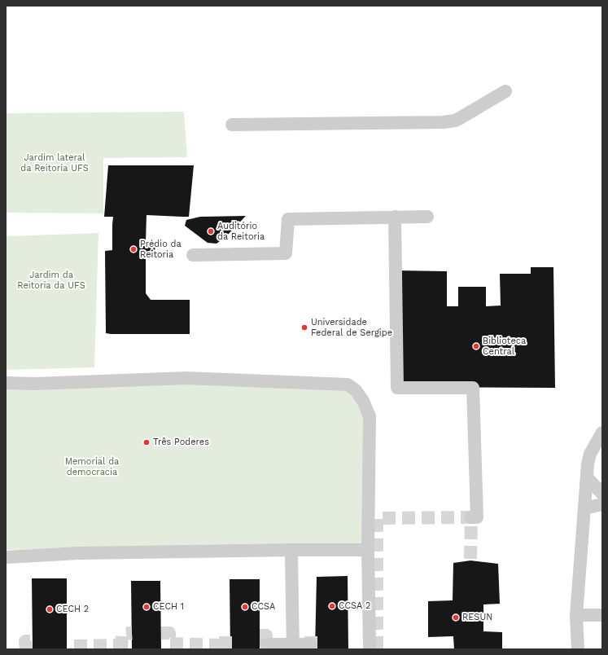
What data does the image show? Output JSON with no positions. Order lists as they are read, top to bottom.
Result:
{
  "parks": ["Jardim lateral da Reitoria UFS", "Jardim da Reitoria da UFS", "Memorial da democracia"],
  "places": [
    "Auditório da Reitoria",
    "Prédio da Reitoria",
    "Universidade Federal de Sergipe",
    "Biblioteca Central",
    "Três Poderes",
    "CCSA 2",
    "CECH 1",
    "CCSA",
    "CECH 2",
    "RESUN"
  ]
}
